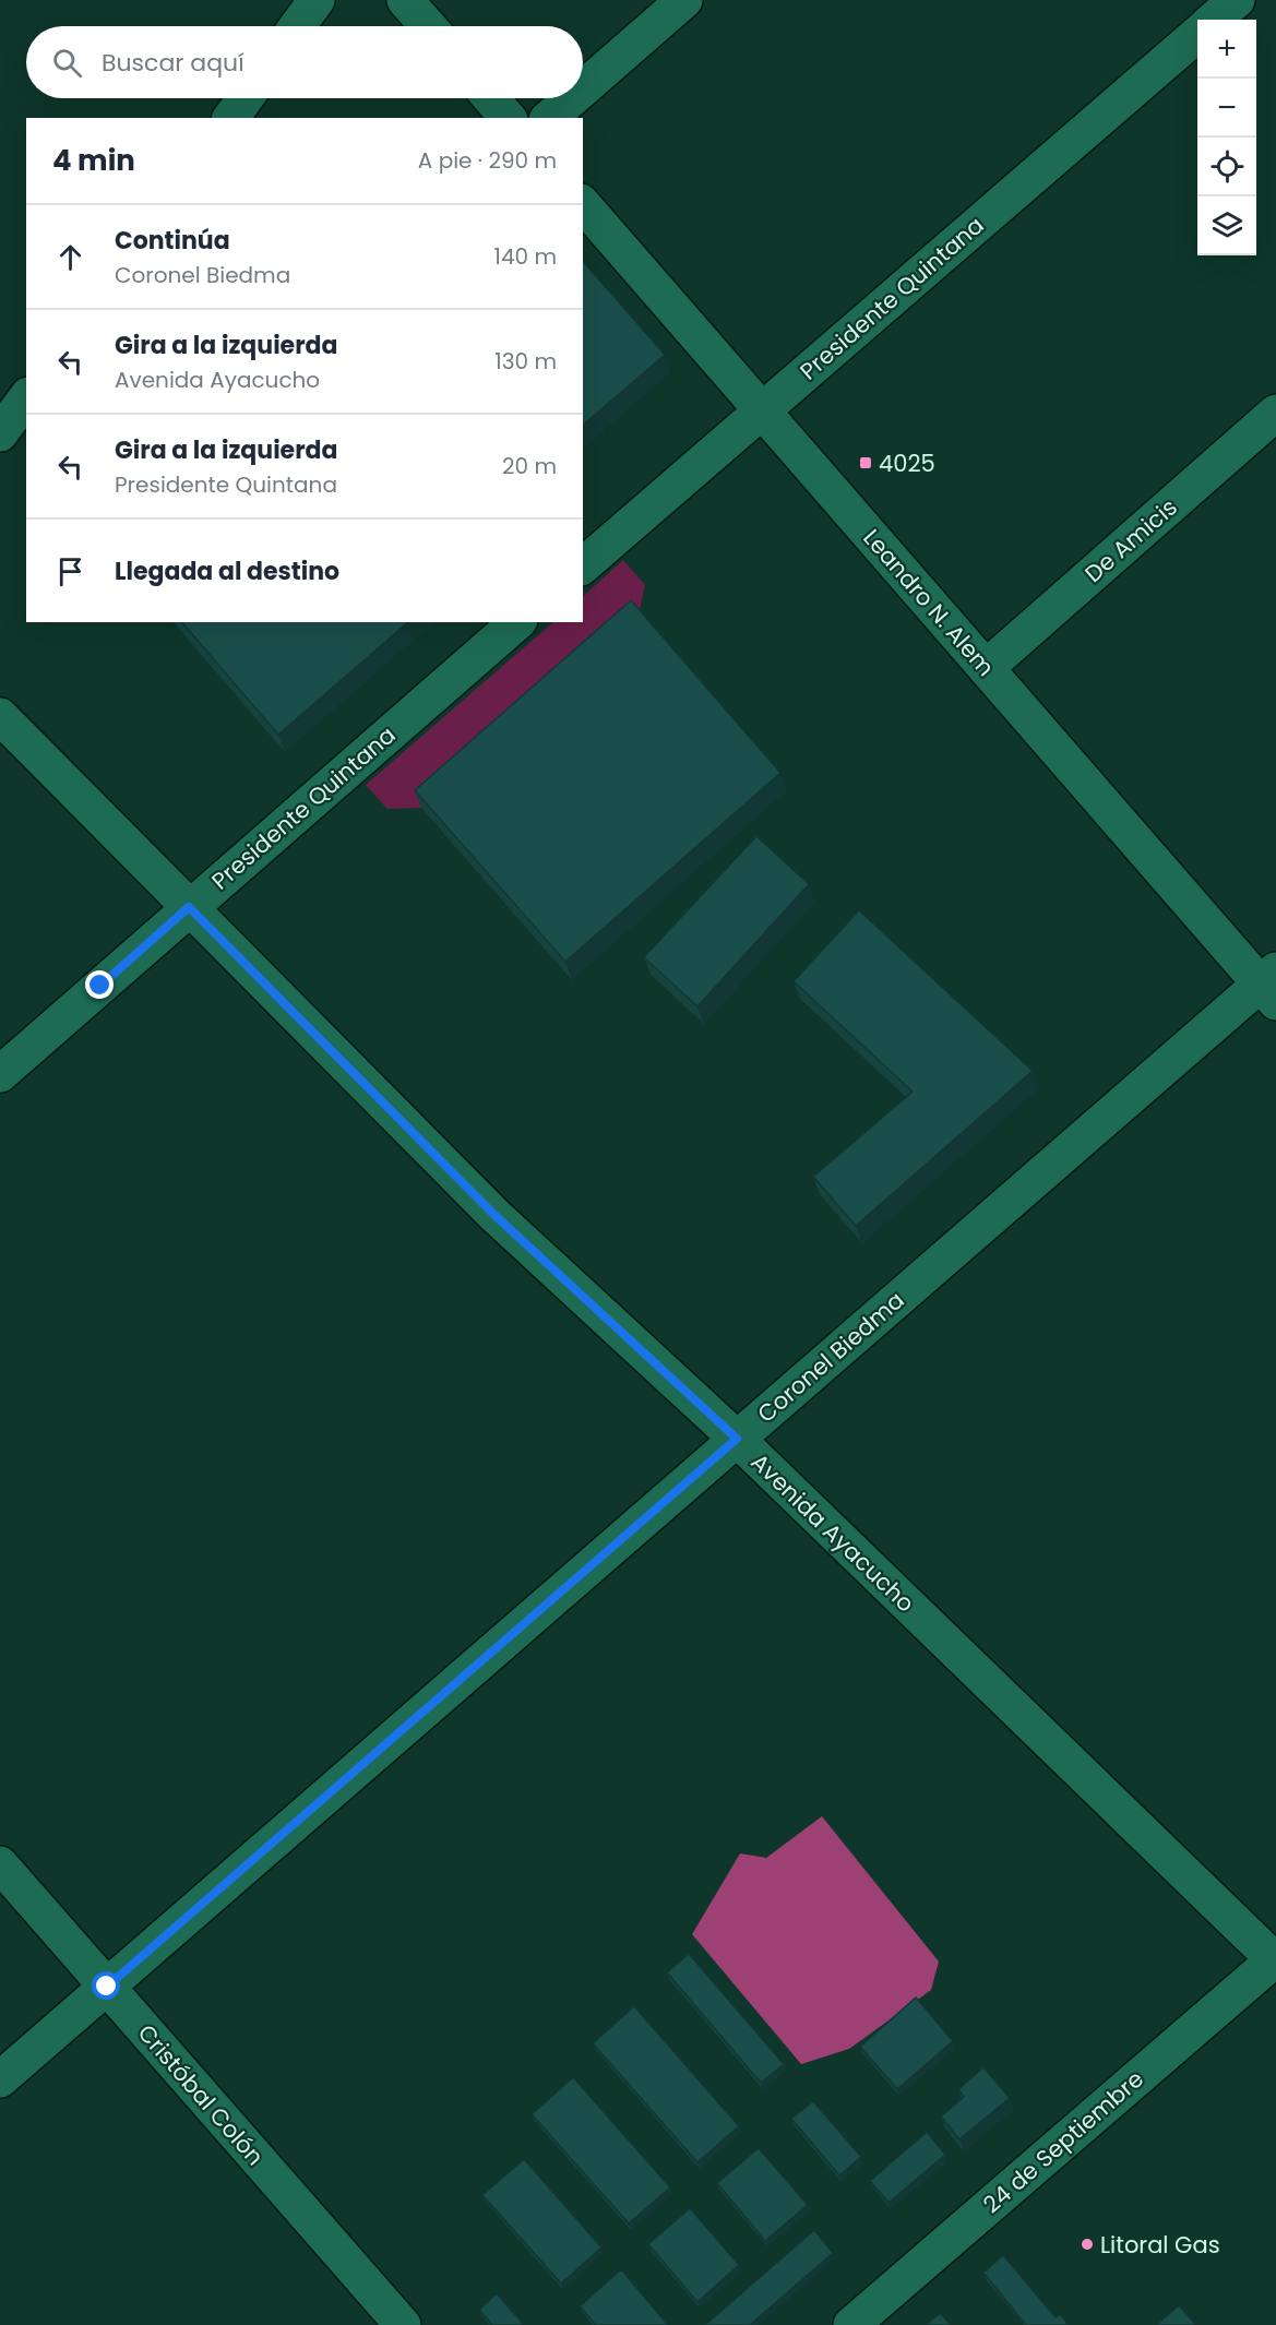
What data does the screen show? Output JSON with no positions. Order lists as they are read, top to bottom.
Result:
{
  "streets": {
    "street": [
      "Presidente Quintana",
      "De Amicis",
      "Leandro N. Alem",
      "Coronel Biedma",
      "Avenida Ayacucho",
      "Cristóbal Colón",
      "24 de Septiembre"
    ]
  },
  "crossings": [
    ["Presidente Quintana", "Leandro N. Alem"],
    ["Presidente Quintana", "Avenida Ayacucho"],
    ["De Amicis", "Leandro N. Alem"],
    ["Leandro N. Alem", "Coronel Biedma"],
    ["Coronel Biedma", "Avenida Ayacucho"],
    ["Coronel Biedma", "Cristóbal Colón"],
    ["Avenida Ayacucho", "24 de Septiembre"]
  ],
  "places": {
    "transit": ["4025"],
    "other": ["Litoral Gas"]
  },
  "page": {
    "map_buttons": ["+", "−"],
    "search": "Buscar aquí",
    "heading": ["4 min", "A pie · 290 m"],
    "list": [
      ["Continúa", "Coronel Biedma", "140 m"],
      ["Gira a la izquierda", "Avenida Ayacucho", "130 m"],
      ["Gira a la izquierda", "Presidente Quintana", "20 m"],
      "Llegada al destino"
    ]
  }
}
